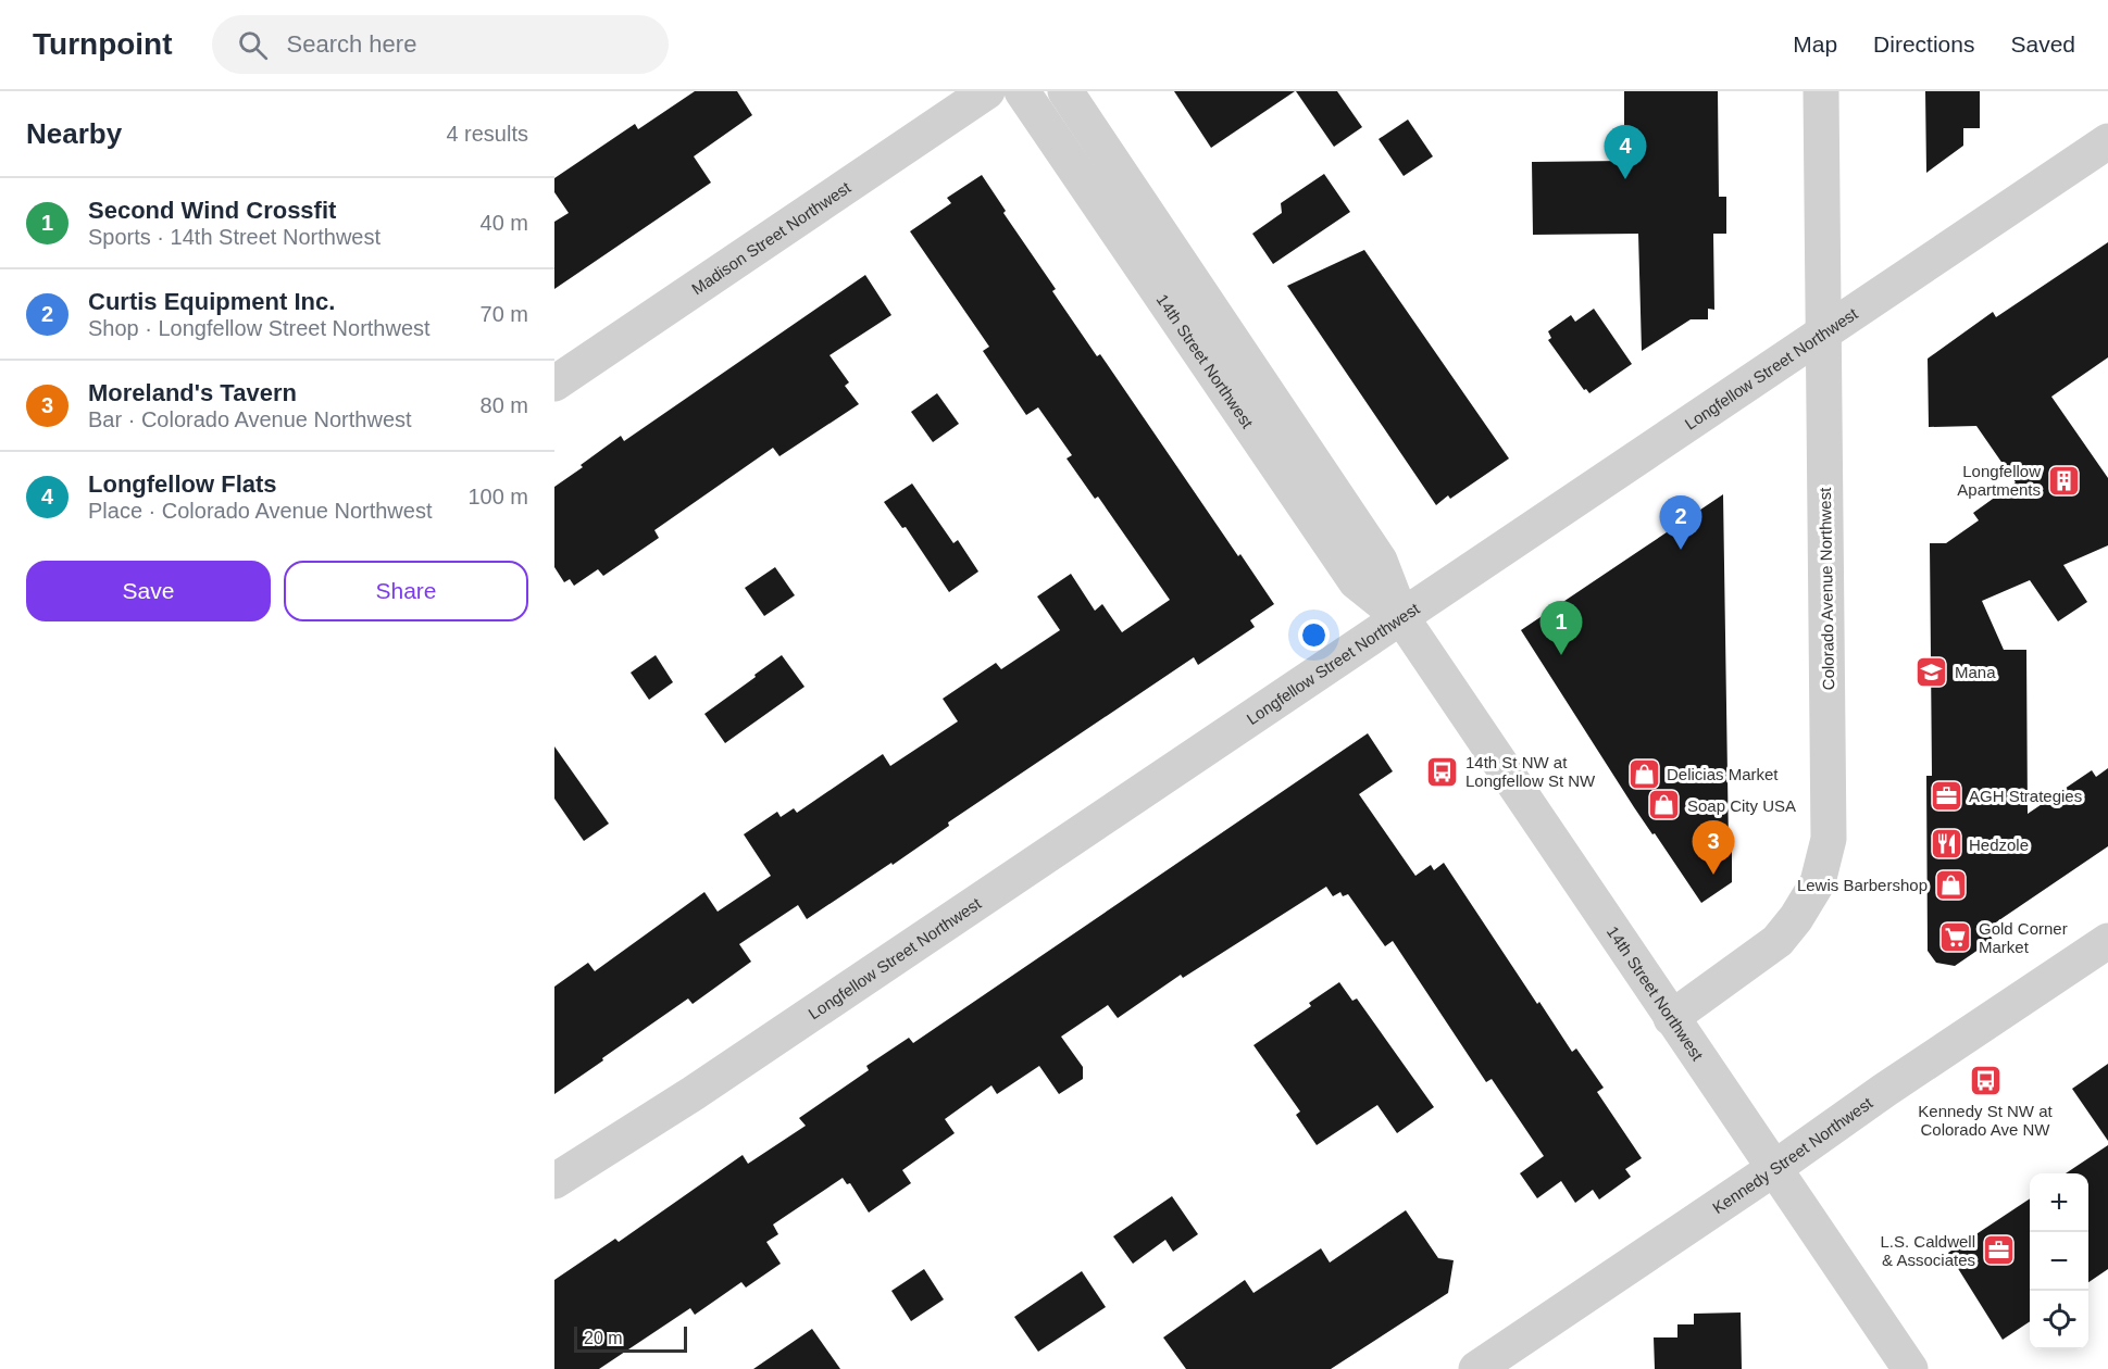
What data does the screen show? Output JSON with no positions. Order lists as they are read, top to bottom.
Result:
{
  "streets": {
    "street": [
      "Madison Street Northwest",
      "14th Street Northwest",
      "Longfellow Street Northwest",
      "Colorado Avenue Northwest",
      "Kennedy Street Northwest"
    ]
  },
  "crossings": [
    ["14th Street Northwest", "Longfellow Street Northwest"],
    ["14th Street Northwest", "Colorado Avenue Northwest"],
    ["14th Street Northwest", "Kennedy Street Northwest"],
    ["Longfellow Street Northwest", "Colorado Avenue Northwest"]
  ],
  "places": {
    "building": ["Longfellow Apartments"],
    "school or university": ["Mana"],
    "bus stop": ["14th St NW at Longfellow St NW", "Kennedy St NW at Colorado Ave NW"],
    "shop": ["Delicias Market", "Soap City USA", "Lewis Barbershop"],
    "office": ["AGH Strategies", "L.S. Caldwell & Associates"],
    "restaurant": ["Hedzole"],
    "supermarket": ["Gold Corner Market"]
  },
  "scale_bar": "20 m",
  "page": {
    "header": "Turnpoint",
    "search": "Search here",
    "nav": ["Map", "Directions", "Saved"],
    "heading": ["Nearby", "4 results"],
    "pins": [
      "4",
      "2",
      "1",
      "3"
    ],
    "list": [
      {
        "mark": "1",
        "name": "Second Wind Crossfit",
        "note": "Sports · 14th Street Northwest",
        "value": "40 m"
      },
      {
        "mark": "2",
        "name": "Curtis Equipment Inc.",
        "note": "Shop · Longfellow Street Northwest",
        "value": "70 m"
      },
      {
        "mark": "3",
        "name": "Moreland's Tavern",
        "note": "Bar · Colorado Avenue Northwest",
        "value": "80 m"
      },
      {
        "mark": "4",
        "name": "Longfellow Flats",
        "note": "Place · Colorado Avenue Northwest",
        "value": "100 m"
      }
    ],
    "buttons": ["Save", "Share"],
    "map_buttons": ["+", "−"],
    "scale": "20 m"
  }
}
